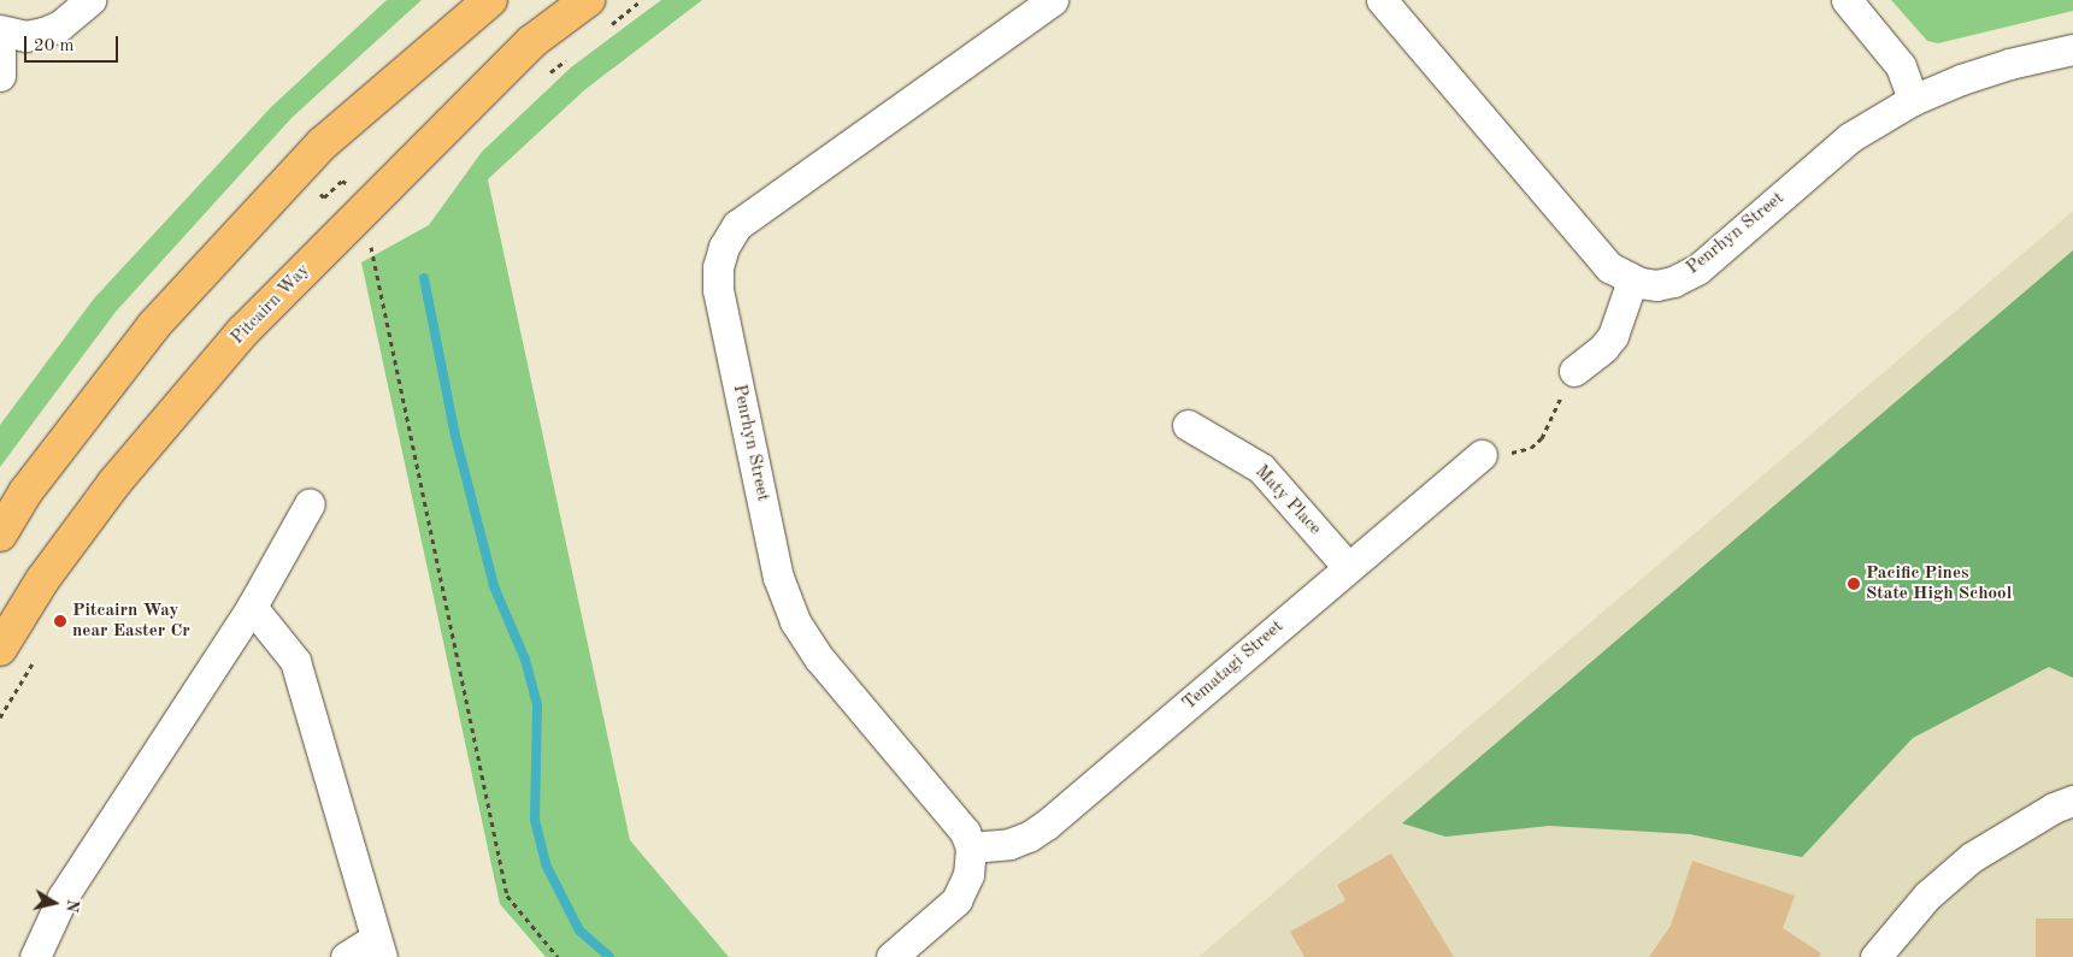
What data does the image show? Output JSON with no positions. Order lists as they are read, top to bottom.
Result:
{
  "streets": {
    "main road": ["Pitcairn Way"],
    "street": ["Penrhyn Street", "Maty Place", "Tematagi Street"]
  },
  "crossings": [
    ["Penrhyn Street", "Tematagi Street"],
    ["Maty Place", "Tematagi Street"]
  ],
  "places": ["Pacific Pines State High School", "Pitcairn Way near Easter Cr"],
  "scale_bar": "20 m",
  "north": "right"
}
